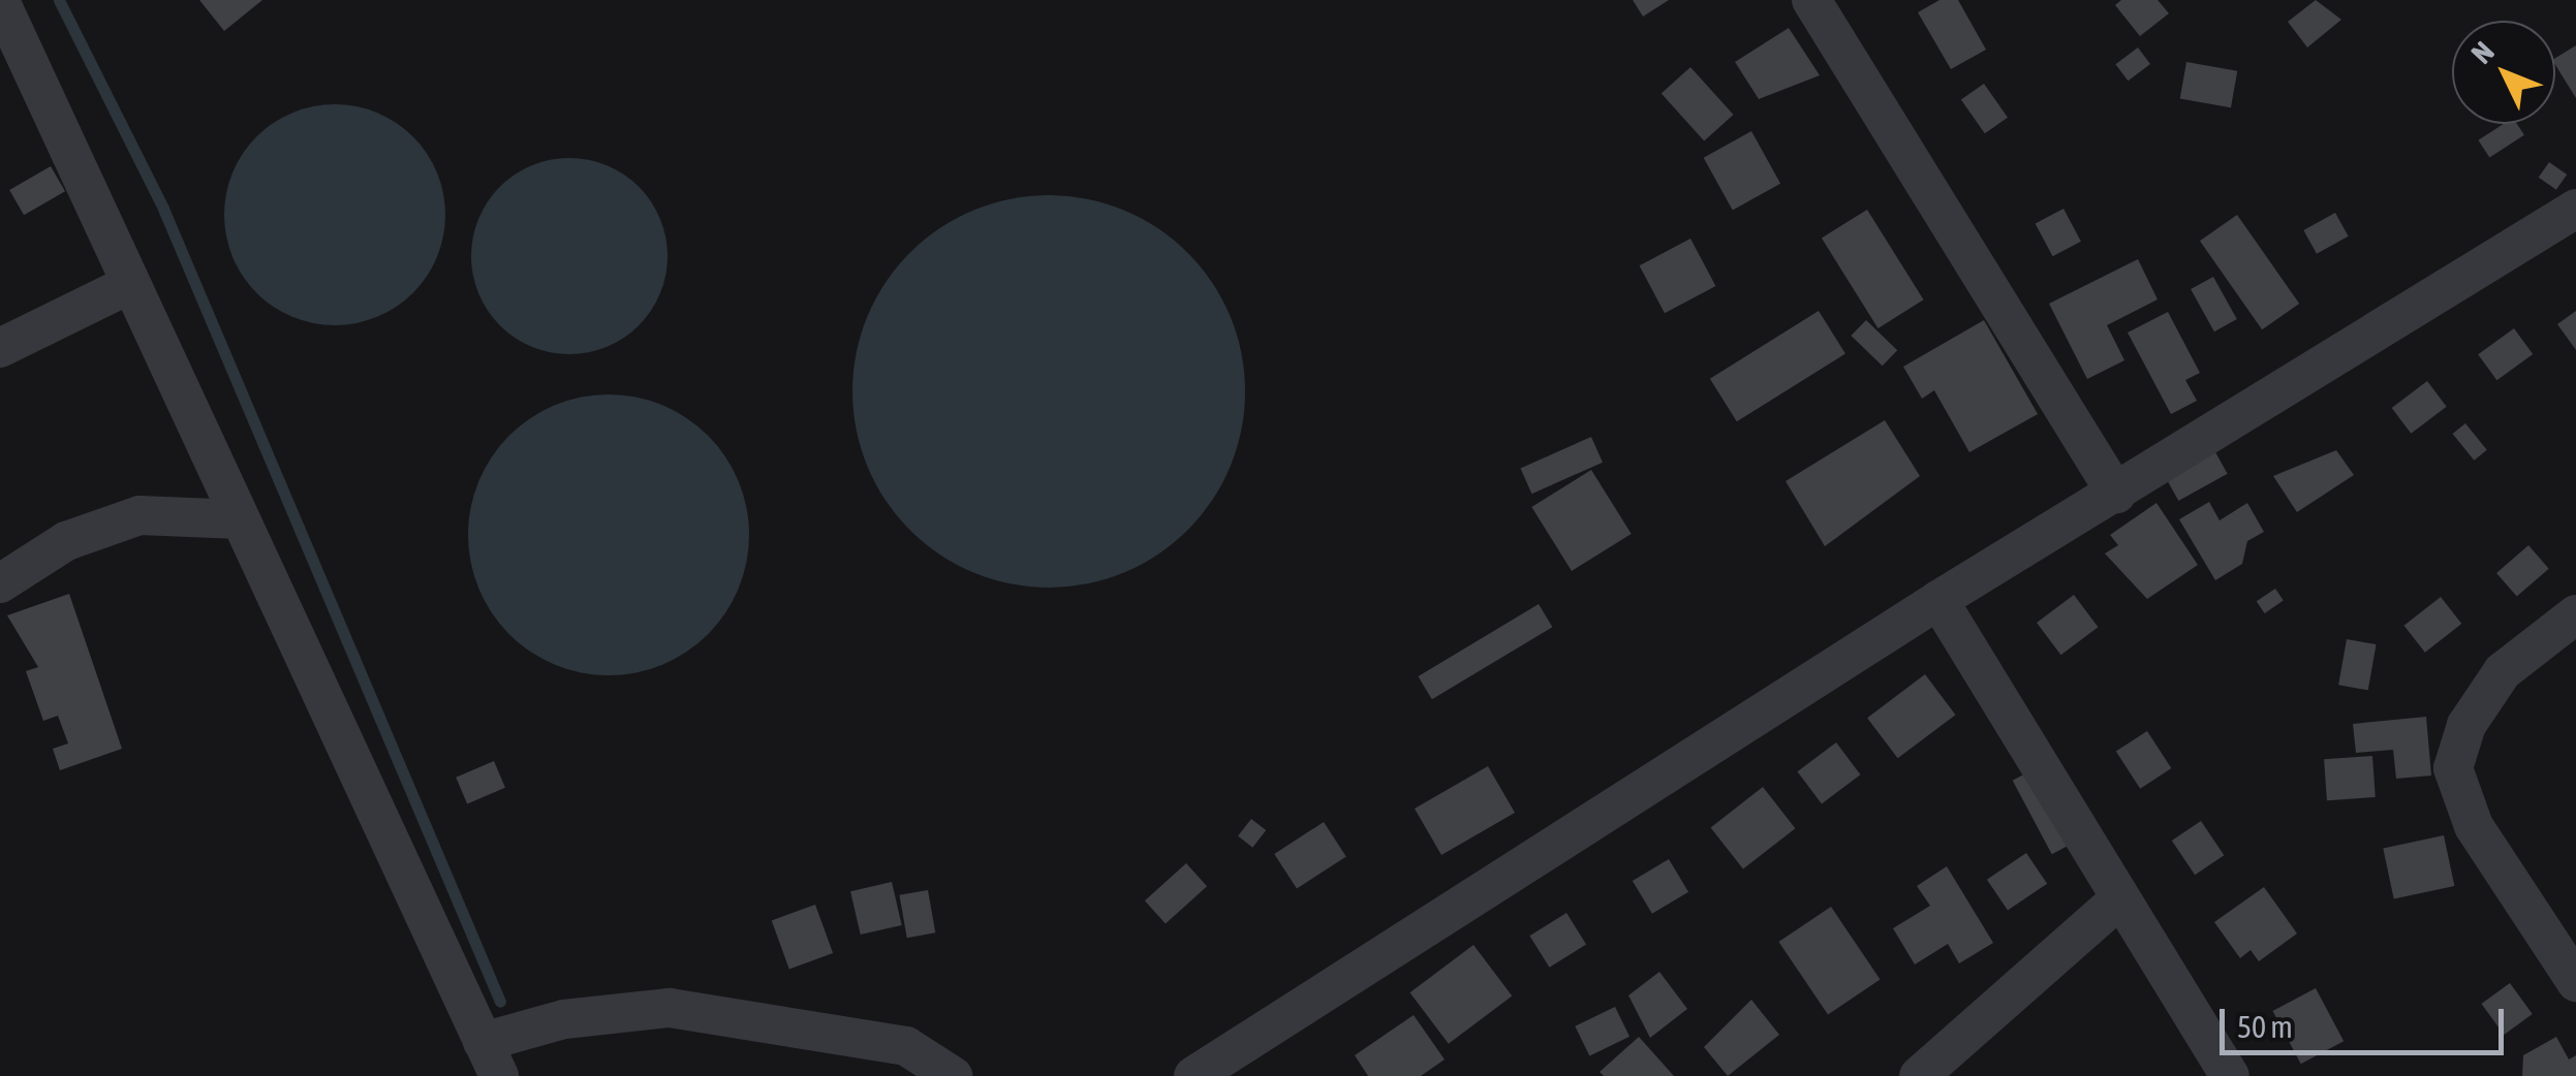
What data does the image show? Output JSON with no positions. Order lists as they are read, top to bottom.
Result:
{
  "scale_bar": "50 m",
  "north": "top left"
}
